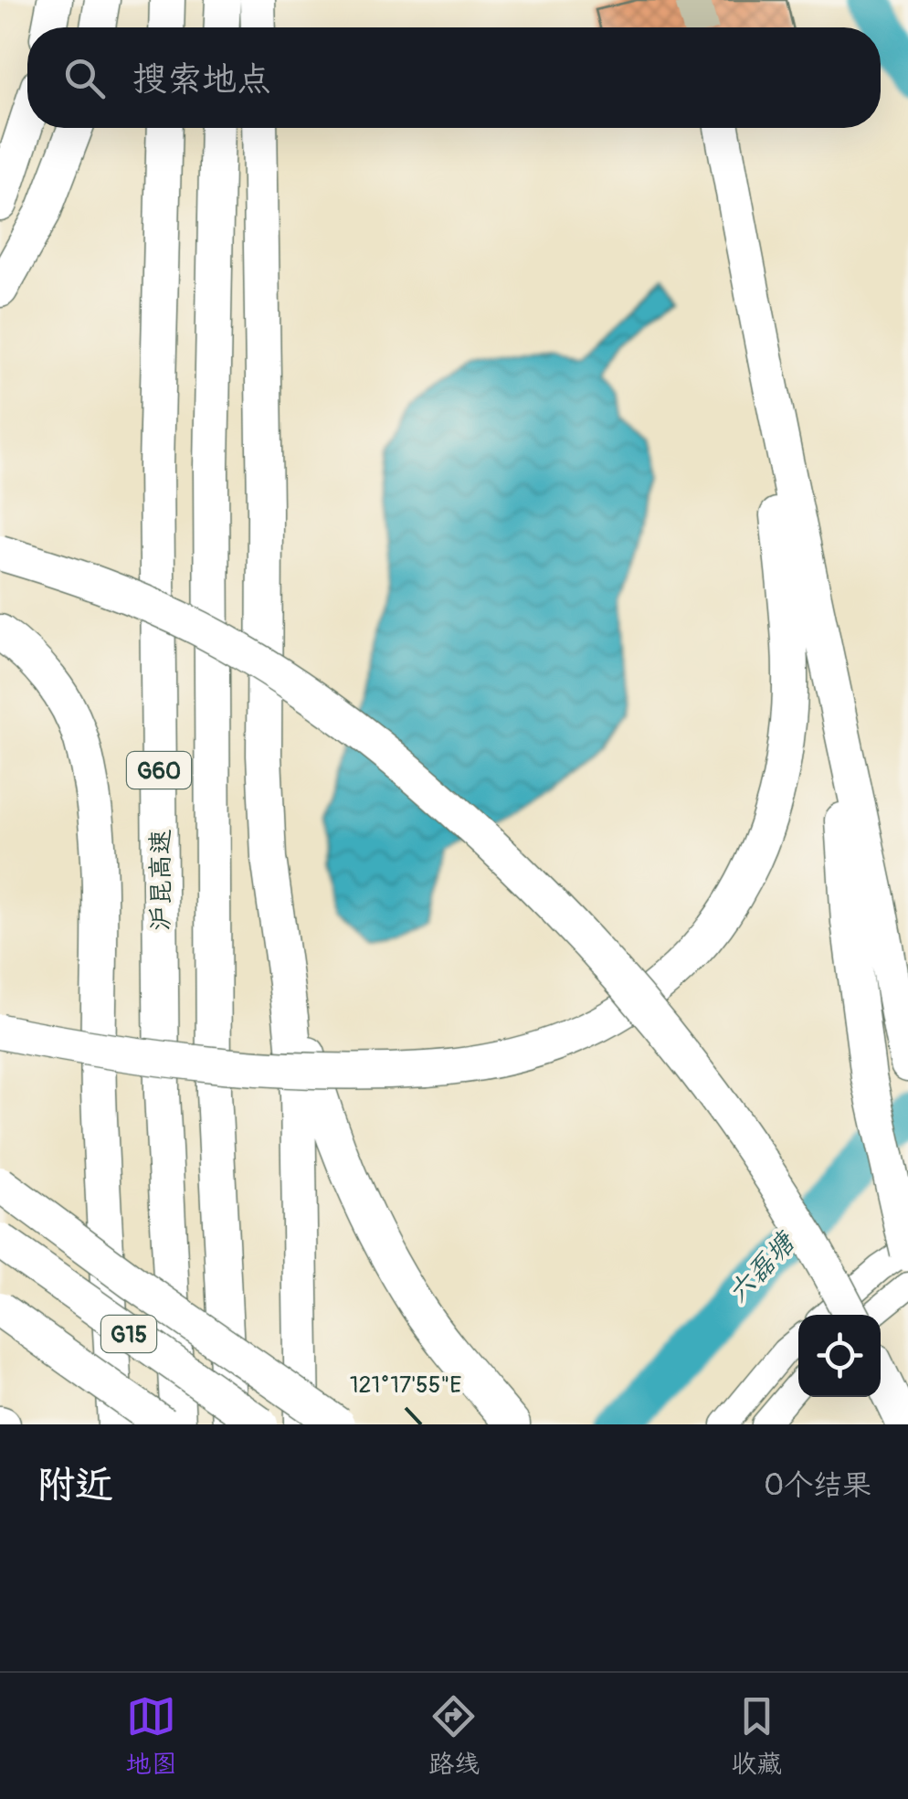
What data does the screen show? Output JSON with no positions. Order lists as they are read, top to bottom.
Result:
{
  "streets": {
    "highway": ["G60", "沪昆高速", "G15"]
  },
  "water": ["六磊塘"],
  "page": {
    "search": "搜索地点",
    "heading": ["附近", "0个结果"],
    "nav": ["地图", "路线", "收藏"]
  },
  "coordinates": ["121°17'55\"E"]
}
